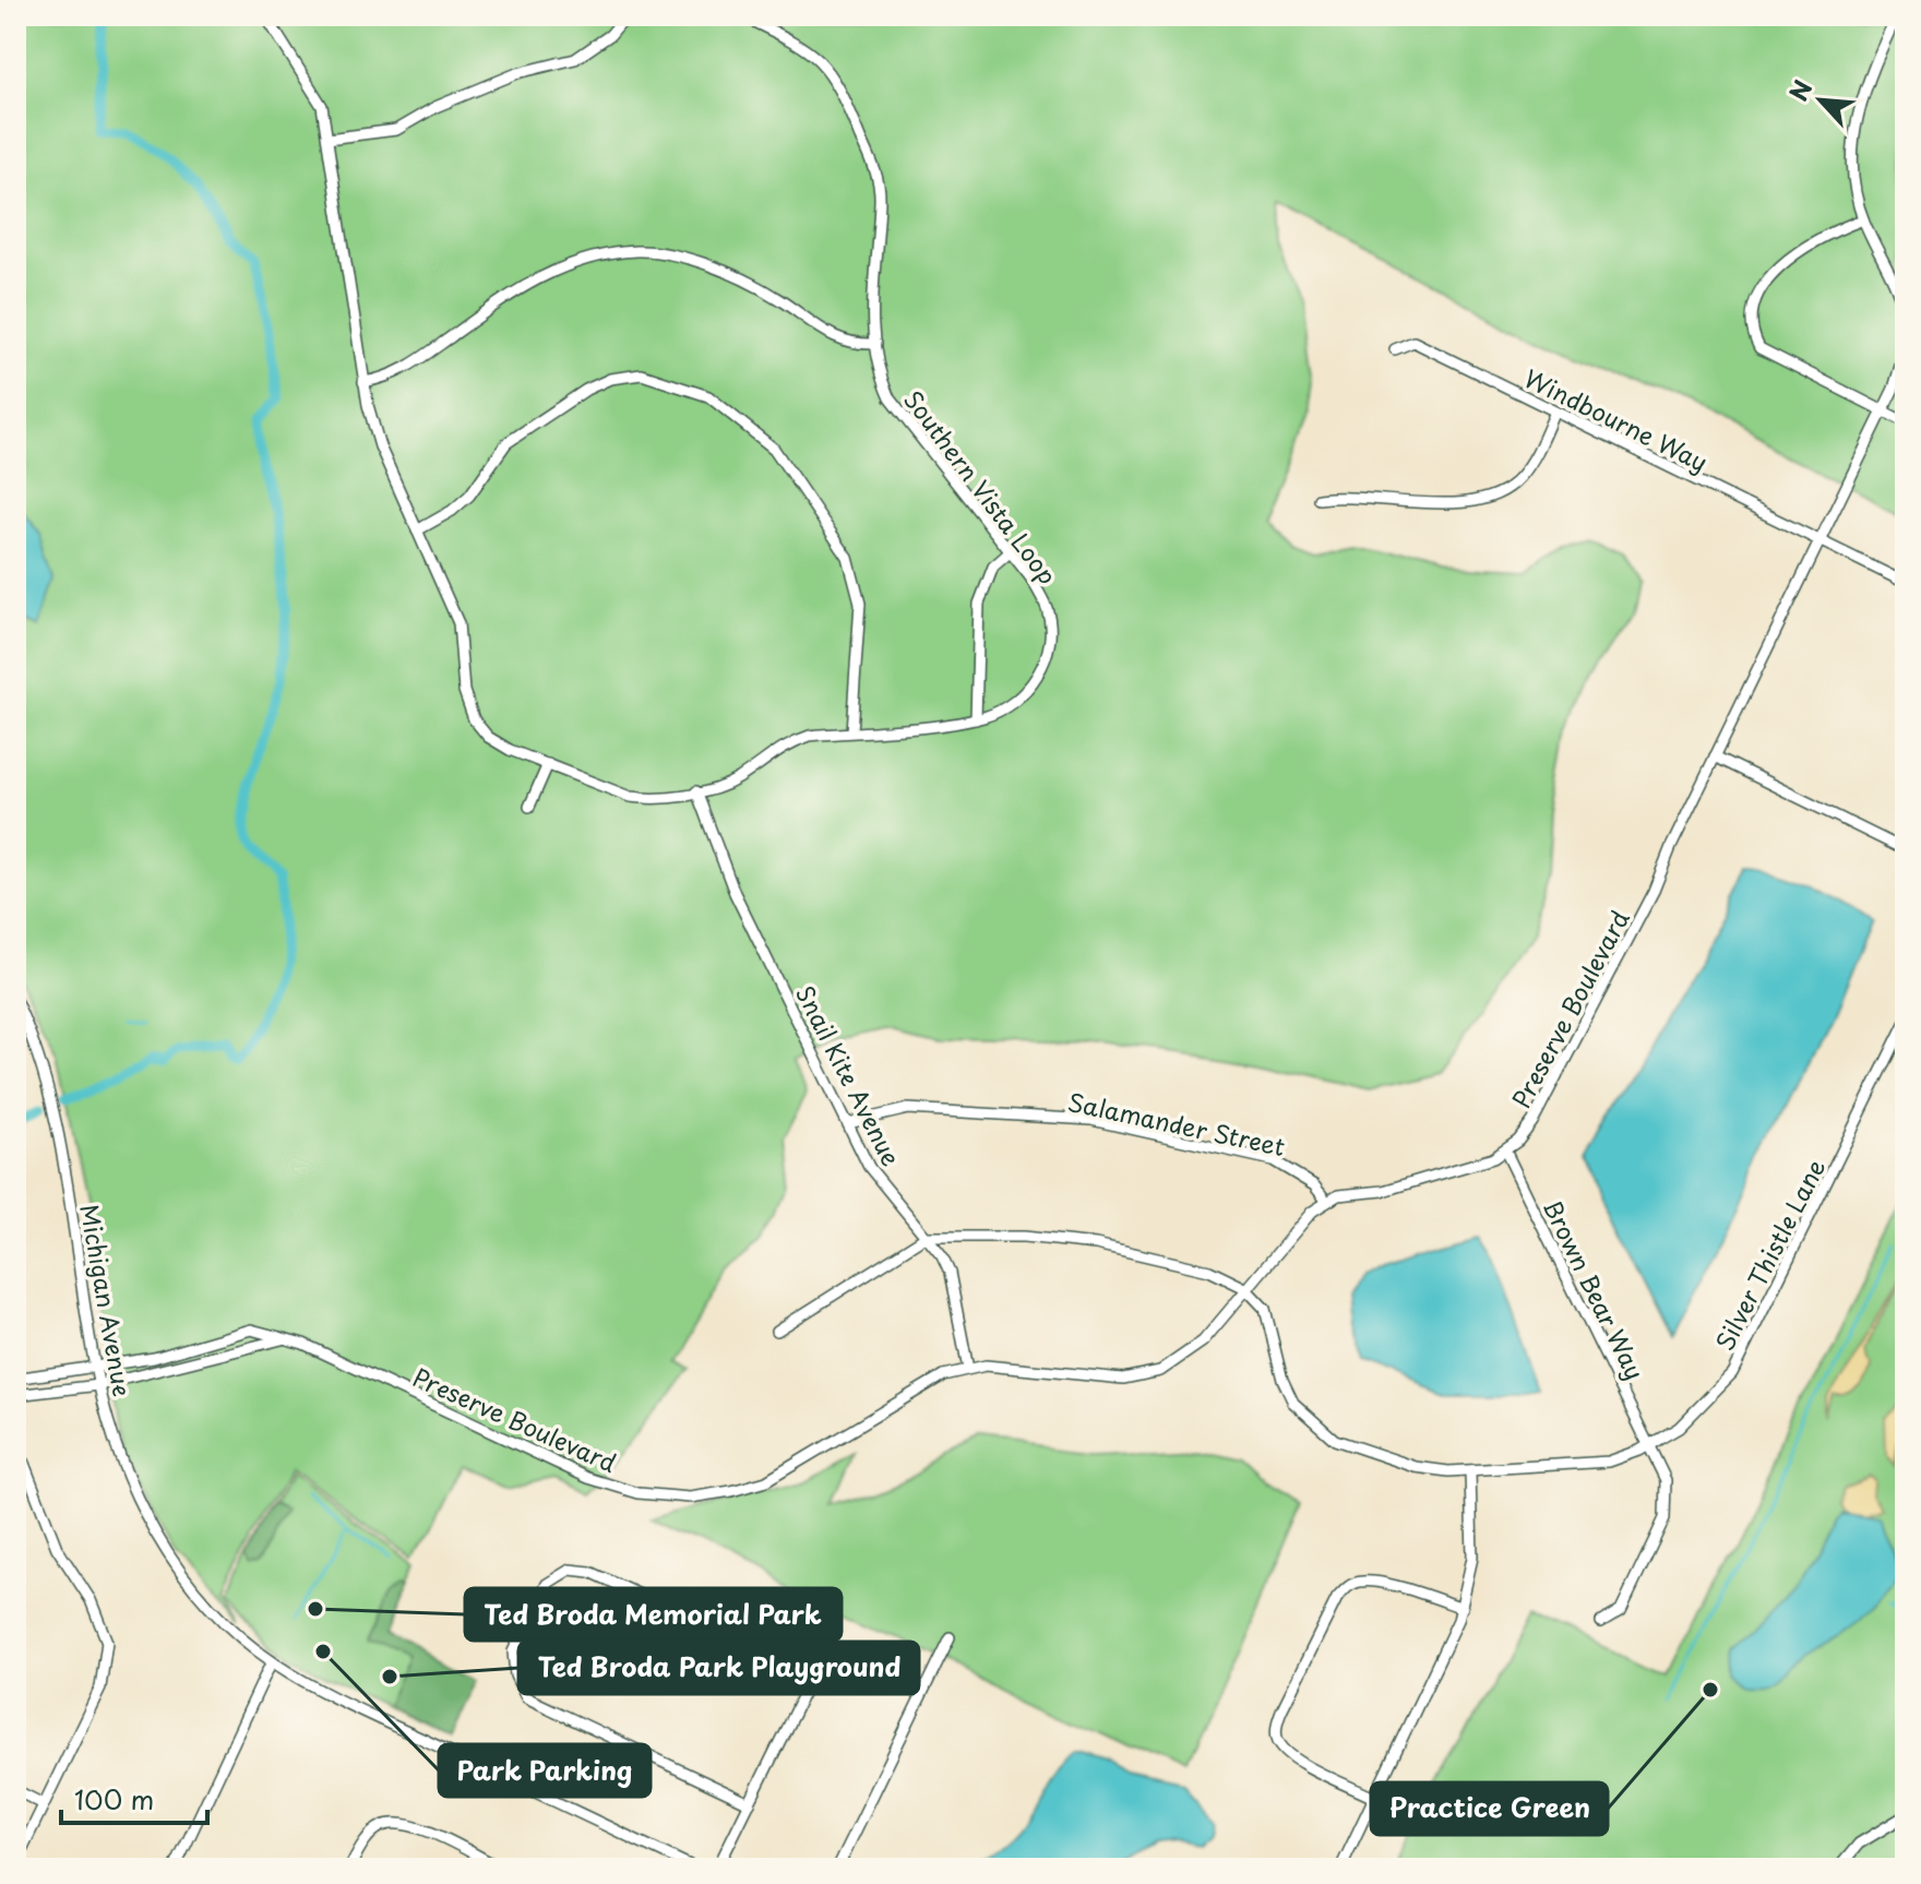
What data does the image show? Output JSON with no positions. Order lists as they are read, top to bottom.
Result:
{
  "streets": {
    "street": [
      "Windbourne Way",
      "Southern Vista Loop",
      "Preserve Boulevard",
      "Snail Kite Avenue",
      "Salamander Street",
      "Silver Thistle Lane",
      "Brown Bear Way",
      "Michigan Avenue"
    ]
  },
  "crossings": [
    ["Windbourne Way", "Preserve Boulevard"],
    ["Southern Vista Loop", "Snail Kite Avenue"],
    ["Preserve Boulevard", "Snail Kite Avenue"],
    ["Preserve Boulevard", "Salamander Street"],
    ["Preserve Boulevard", "Silver Thistle Lane"],
    ["Preserve Boulevard", "Brown Bear Way"],
    ["Preserve Boulevard", "Michigan Avenue"],
    ["Snail Kite Avenue", "Salamander Street"],
    ["Silver Thistle Lane", "Brown Bear Way"]
  ],
  "places": [
    "Ted Broda Memorial Park",
    "Park Parking",
    "Ted Broda Park Playground",
    "Practice Green"
  ],
  "scale_bar": "100 m",
  "north": "top left"
}
